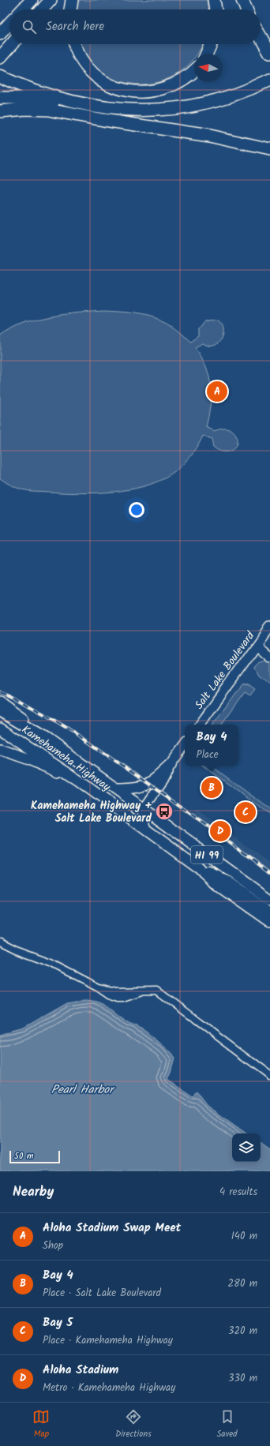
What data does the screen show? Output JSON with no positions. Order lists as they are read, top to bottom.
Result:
{
  "streets": {
    "main road": ["Salt Lake Boulevard", "Kamehameha Highway", "HI 99"]
  },
  "water": ["Pearl Harbor"],
  "places": {
    "bus stop": ["Kamehameha Highway + Salt Lake Boulevard"]
  },
  "scale_bar": "50 m",
  "north": "left",
  "page": {
    "search": "Search here",
    "pins": [
      "A",
      "B",
      "C",
      "D"
    ],
    "popup": ["Bay 4", "Place"],
    "scale": "50 m",
    "heading": ["Nearby", "4 results"],
    "list": [
      {
        "mark": "A",
        "name": "Aloha Stadium Swap Meet",
        "note": "Shop",
        "value": "140 m"
      },
      {
        "mark": "B",
        "name": "Bay 4",
        "note": "Place · Salt Lake Boulevard",
        "value": "280 m"
      },
      {
        "mark": "C",
        "name": "Bay 5",
        "note": "Place · Kamehameha Highway",
        "value": "320 m"
      },
      {
        "mark": "D",
        "name": "Aloha Stadium",
        "note": "Metro · Kamehameha Highway",
        "value": "330 m"
      }
    ],
    "nav": ["Map", "Directions", "Saved"]
  }
}
